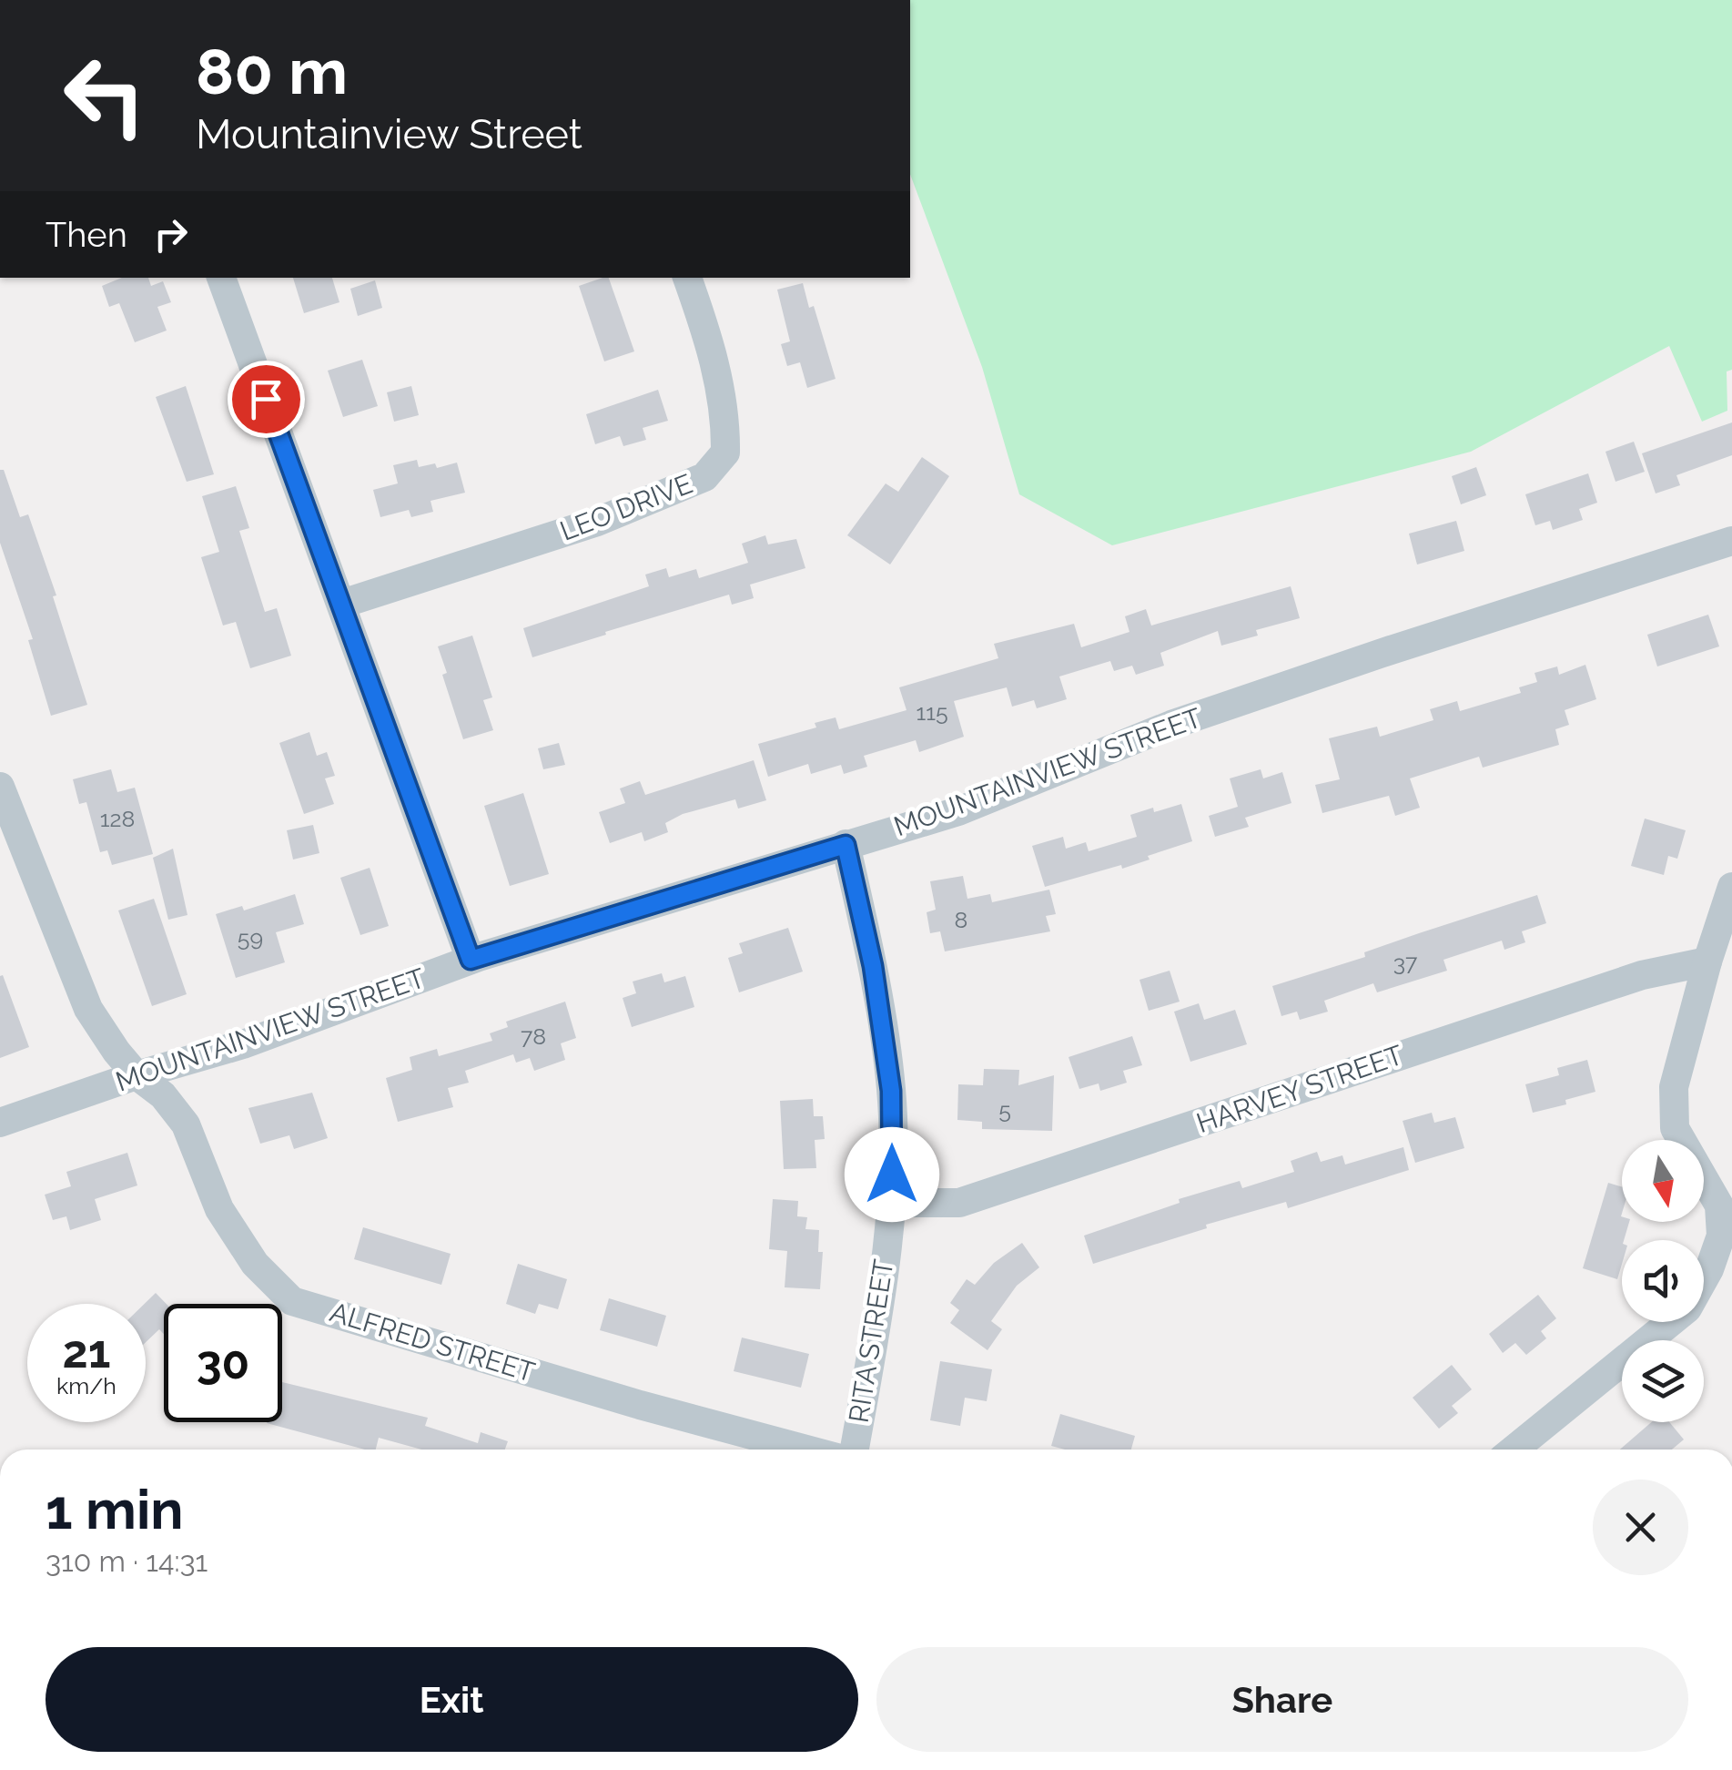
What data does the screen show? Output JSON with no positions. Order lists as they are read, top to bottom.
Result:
{
  "streets": {
    "street": [
      "LEO DRIVE",
      "MOUNTAINVIEW STREET",
      "HARVEY STREET",
      "RITA STREET",
      "ALFRED STREET"
    ]
  },
  "crossings": [
    ["MOUNTAINVIEW STREET", "RITA STREET"],
    ["MOUNTAINVIEW STREET", "ALFRED STREET"],
    ["HARVEY STREET", "RITA STREET"]
  ],
  "house_numbers": [
    "115",
    "128",
    "8",
    "59",
    "37",
    "78",
    "5"
  ],
  "north": "bottom",
  "page": {
    "turn": ["80 m", "Mountainview Street"],
    "then": "Then",
    "speed": "21 km/h",
    "limit": "30",
    "heading": ["1 min", "310 m · 14:31"],
    "buttons": ["Exit", "Share"]
  }
}
